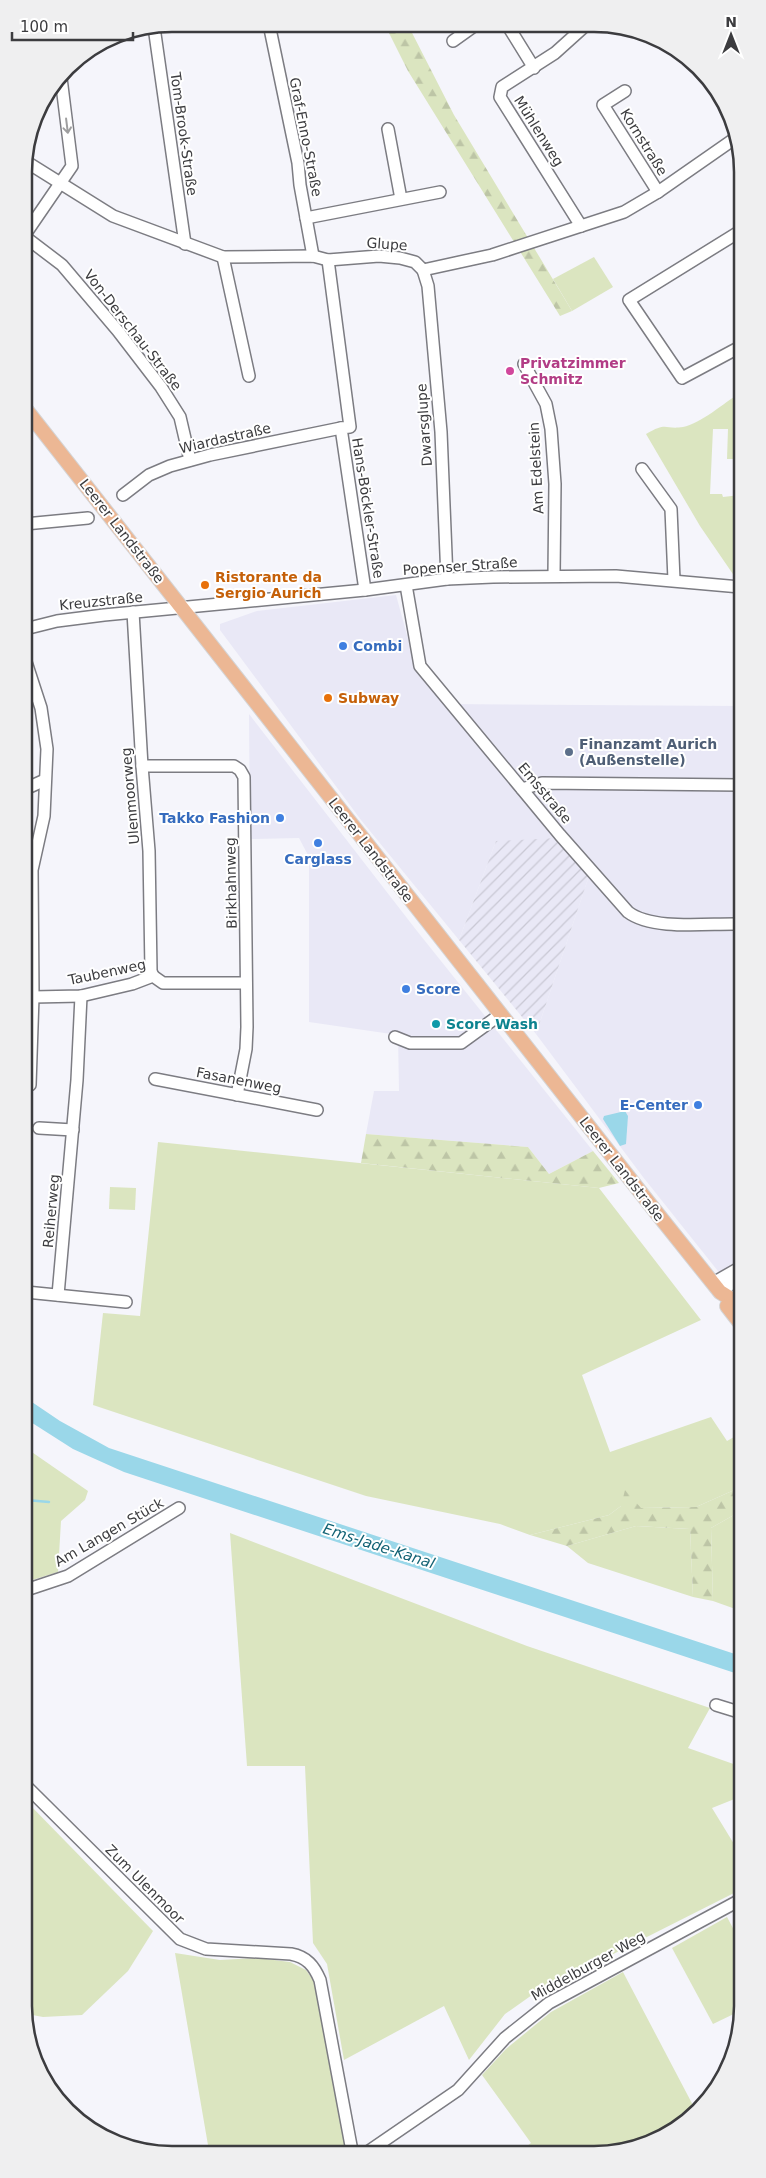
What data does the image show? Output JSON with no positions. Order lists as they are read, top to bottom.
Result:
{
  "streets": {
    "main road": ["Leerer Landstraße"],
    "street": [
      "Mühlenweg",
      "Tom-Brook-Straße",
      "Graf-Enno-Straße",
      "Kornstraße",
      "Glupe",
      "Von-Derschau-Straße",
      "Dwarsglupe",
      "Wiardastraße",
      "Am Edelstein",
      "Hans-Böckler-Straße",
      "Popenser Straße",
      "Kreuzstraße",
      "Emsstraße",
      "Ulenmoorweg",
      "Birkhahnweg",
      "Taubenweg",
      "Fasanenweg",
      "Reiherweg",
      "Am Langen Stück",
      "Zum Ulenmoor",
      "Middelburger Weg"
    ]
  },
  "crossings": [
    ["Tom-Brook-Straße", "Glupe"],
    ["Graf-Enno-Straße", "Glupe"],
    ["Glupe", "Von-Derschau-Straße"],
    ["Glupe", "Dwarsglupe"],
    ["Glupe", "Hans-Böckler-Straße"],
    ["Von-Derschau-Straße", "Wiardastraße"],
    ["Dwarsglupe", "Popenser Straße"],
    ["Wiardastraße", "Hans-Böckler-Straße"],
    ["Am Edelstein", "Popenser Straße"],
    ["Hans-Böckler-Straße", "Popenser Straße"],
    ["Leerer Landstraße", "Popenser Straße"],
    ["Leerer Landstraße", "Kreuzstraße"],
    ["Popenser Straße", "Kreuzstraße"],
    ["Popenser Straße", "Emsstraße"],
    ["Kreuzstraße", "Ulenmoorweg"],
    ["Ulenmoorweg", "Birkhahnweg"],
    ["Ulenmoorweg", "Taubenweg"],
    ["Birkhahnweg", "Taubenweg"],
    ["Birkhahnweg", "Fasanenweg"],
    ["Taubenweg", "Reiherweg"]
  ],
  "water": ["Ems-Jade-Kanal"],
  "places": [
    "Privatzimmer Schmitz",
    "Ristorante da Sergio Aurich",
    "Combi",
    "Subway",
    "Finanzamt Aurich (Außenstelle)",
    "Takko Fashion",
    "Carglass",
    "Score",
    "Score Wash",
    "E-Center"
  ],
  "scale_bar": "100 m",
  "north": "top"
}
